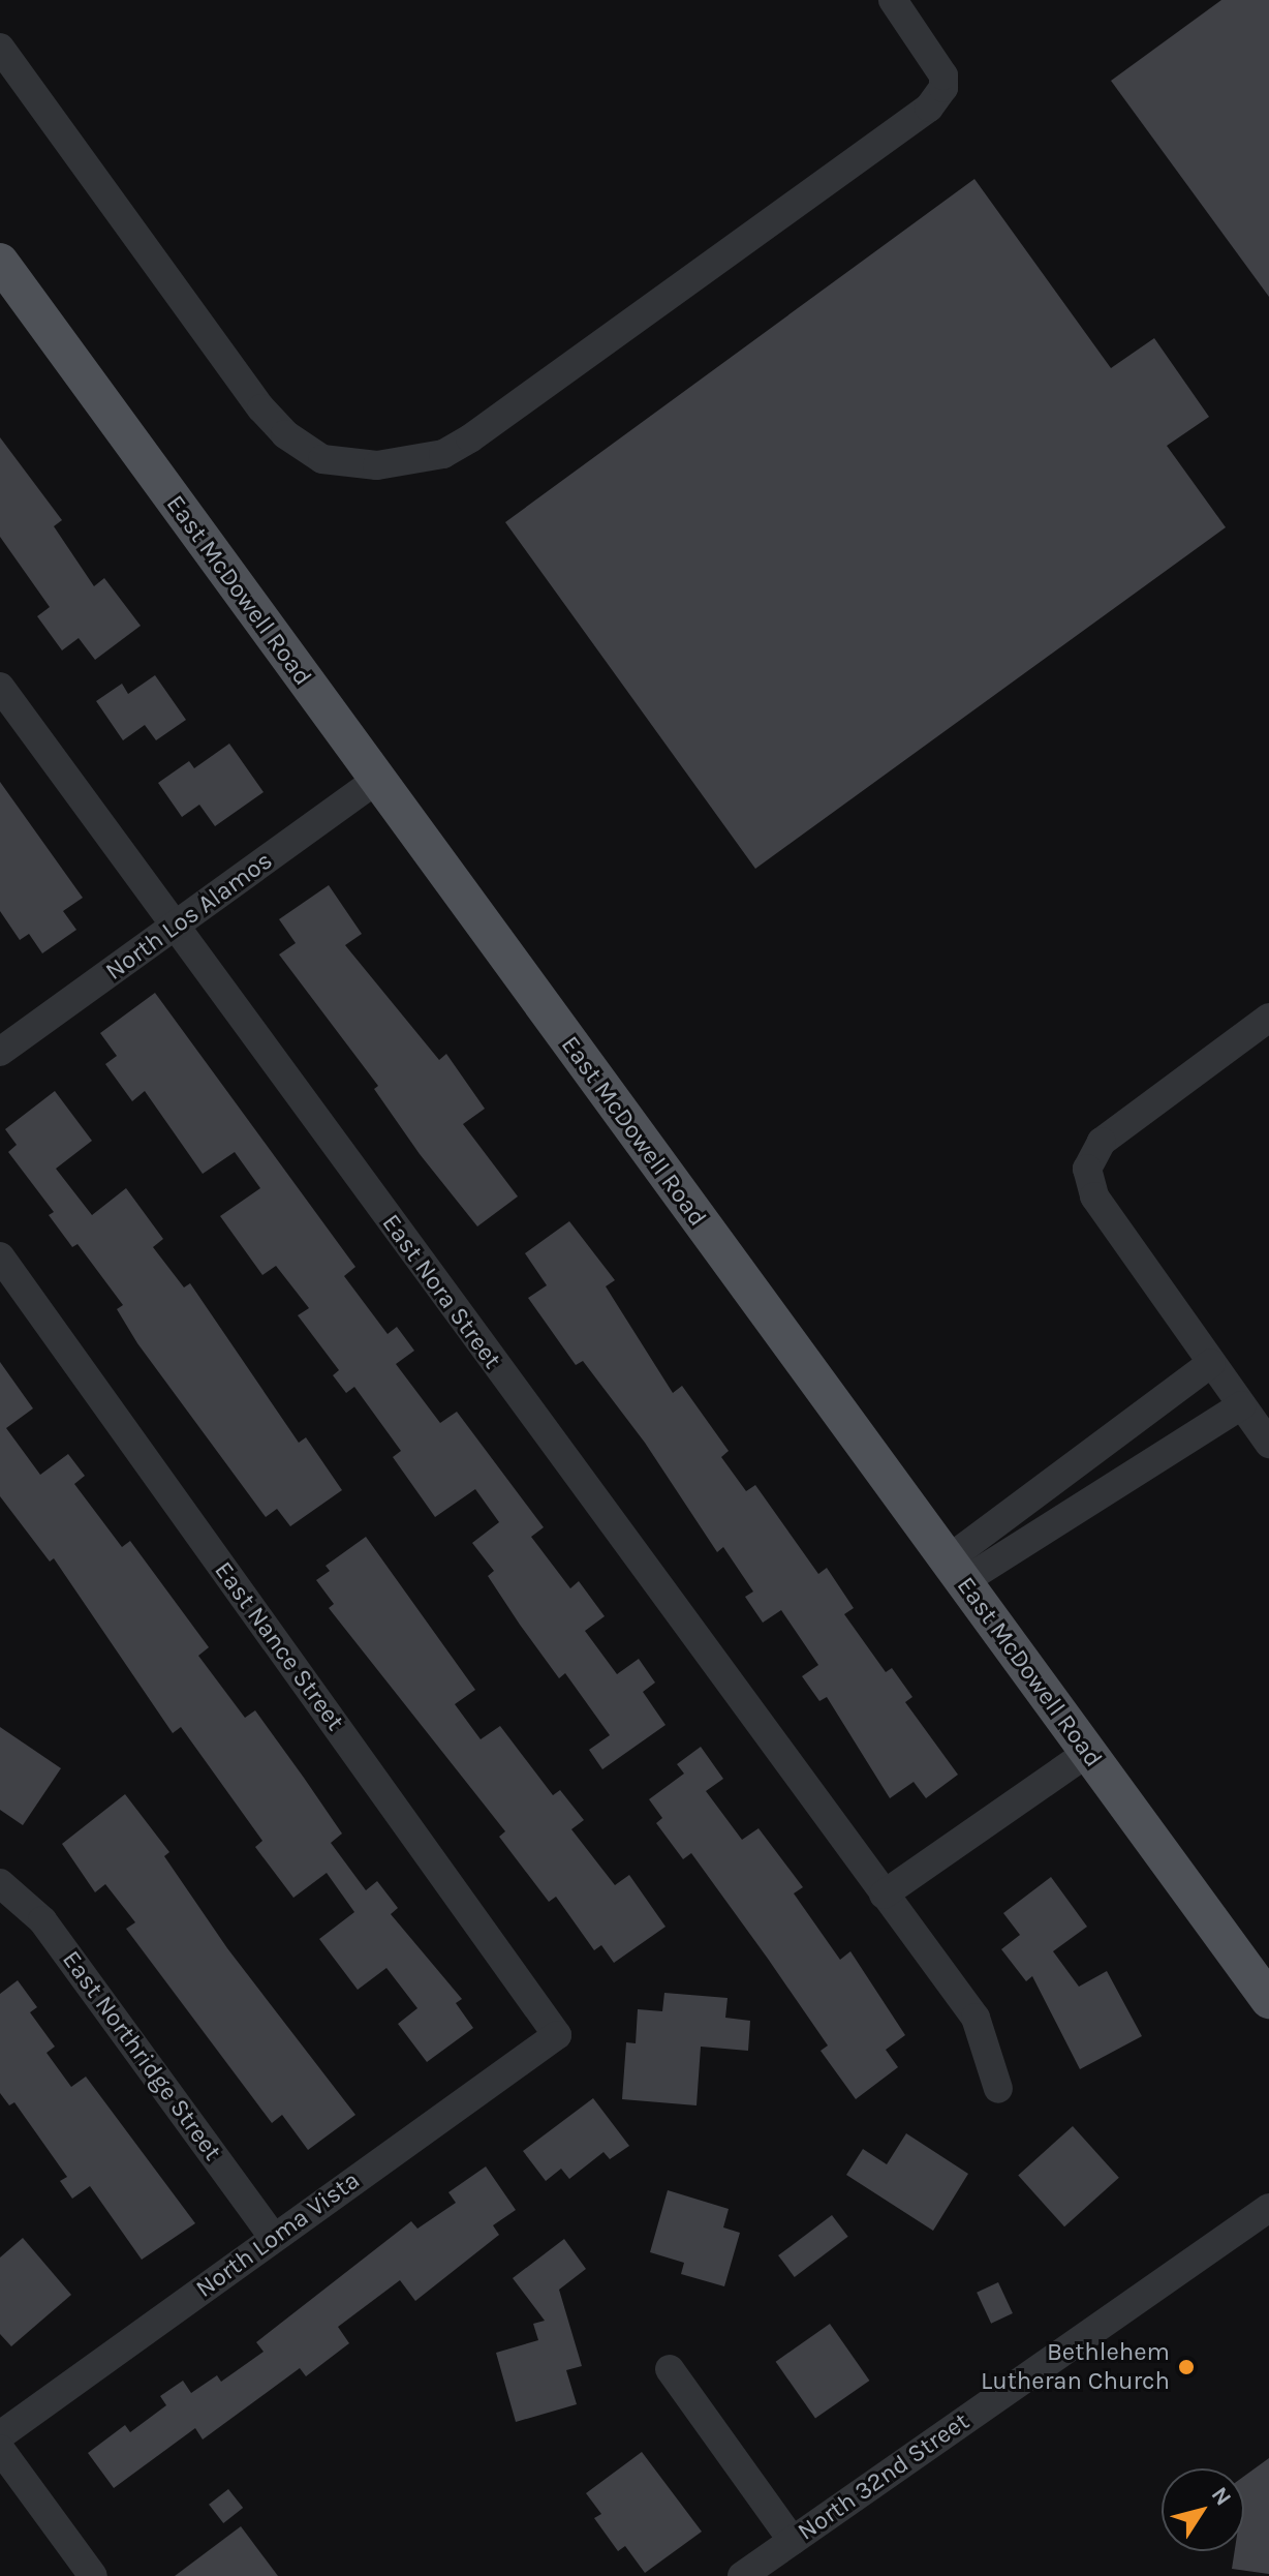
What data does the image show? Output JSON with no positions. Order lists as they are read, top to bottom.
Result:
{
  "streets": {
    "main road": ["East McDowell Road"],
    "street": [
      "North Los Alamos",
      "East Nora Street",
      "East Nance Street",
      "East Northridge Street",
      "North Loma Vista",
      "North 32nd Street"
    ]
  },
  "crossings": [
    ["East McDowell Road", "North Los Alamos"],
    ["North Los Alamos", "East Nora Street"],
    ["East Nance Street", "North Loma Vista"],
    ["East Northridge Street", "North Loma Vista"]
  ],
  "places": ["Bethlehem Lutheran Church"],
  "north": "top right"
}
